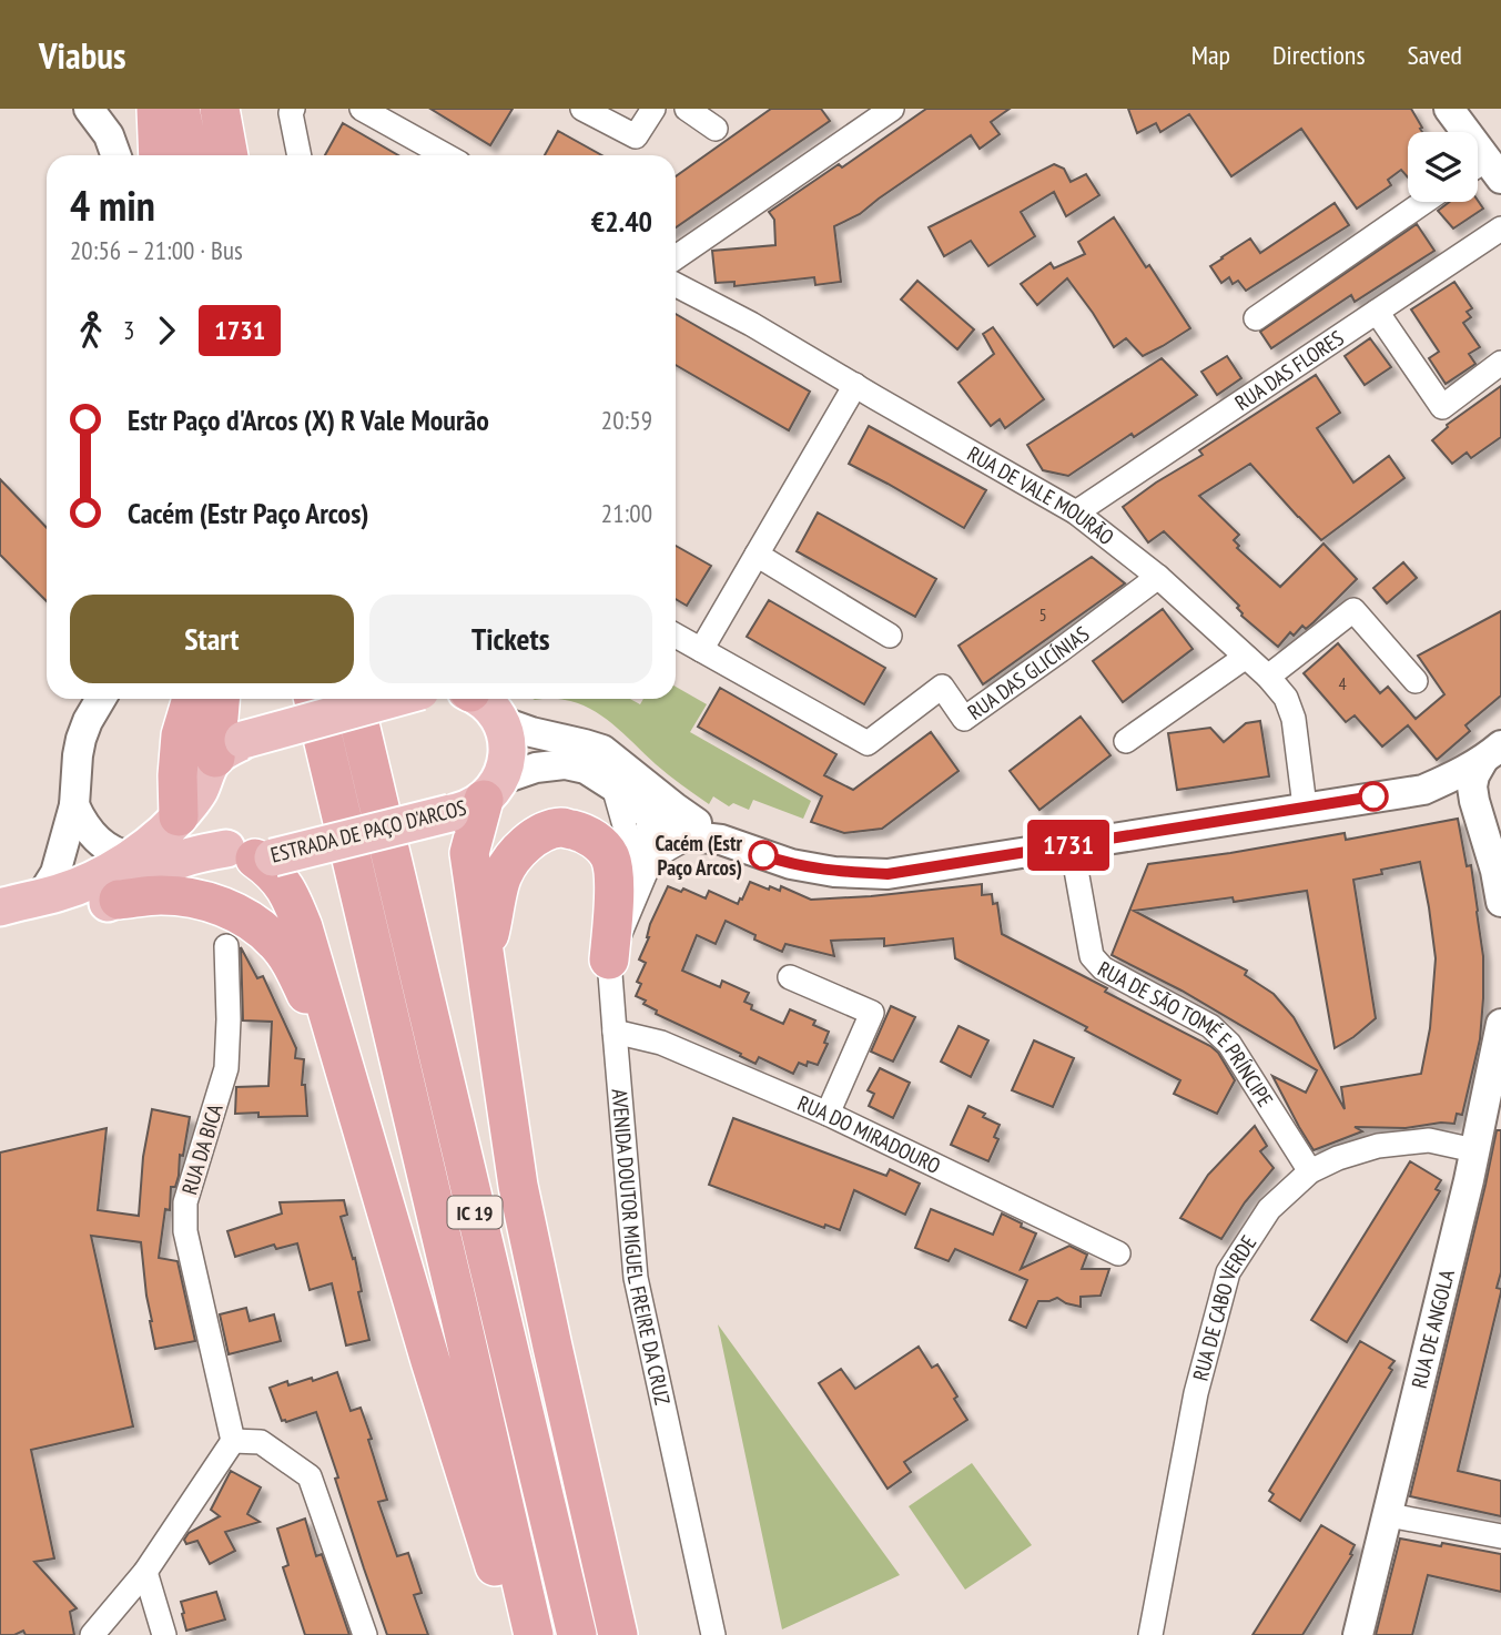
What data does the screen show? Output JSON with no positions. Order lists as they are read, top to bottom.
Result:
{
  "streets": {
    "highway": ["IC 19"],
    "main road": ["ESTRADA DE PAÇO D'ARCOS"],
    "street": [
      "RUA DAS FLORES",
      "RUA DE VALE MOURÃO",
      "RUA DAS GLICÍNIAS",
      "RUA DE SÃO TOMÉ E PRÍNCIPE",
      "RUA DO MIRADOURO",
      "RUA DA BICA",
      "AVENIDA DOUTOR MIGUEL FREIRE DA CRUZ",
      "RUA DE CABO VERDE",
      "RUA DE ANGOLA"
    ]
  },
  "crossings": [
    ["RUA DAS FLORES", "RUA DE VALE MOURÃO"],
    ["RUA DE VALE MOURÃO", "RUA DAS GLICÍNIAS"],
    ["ESTRADA DE PAÇO D'ARCOS", "AVENIDA DOUTOR MIGUEL FREIRE DA CRUZ"],
    ["RUA DE SÃO TOMÉ E PRÍNCIPE", "RUA DE CABO VERDE"],
    ["RUA DO MIRADOURO", "AVENIDA DOUTOR MIGUEL FREIRE DA CRUZ"],
    ["RUA DE CABO VERDE", "RUA DE ANGOLA"]
  ],
  "places": ["Cacém (Estr Paço Arcos)"],
  "lines": ["bus line 1731"],
  "house_numbers": ["5", "4"],
  "page": {
    "header": "Viabus",
    "nav": ["Map", "Directions", "Saved"],
    "on_map": "1731",
    "heading": ["4 min", "20:56 – 21:00 · Bus", "€2.40"],
    "legs": ["3", "1731"],
    "list": [
      {
        "name": "Estr Paço d'Arcos (X) R Vale Mourão",
        "value": "20:59"
      },
      {
        "name": "Cacém (Estr Paço Arcos)",
        "value": "21:00"
      }
    ],
    "buttons": ["Start", "Tickets"]
  }
}
